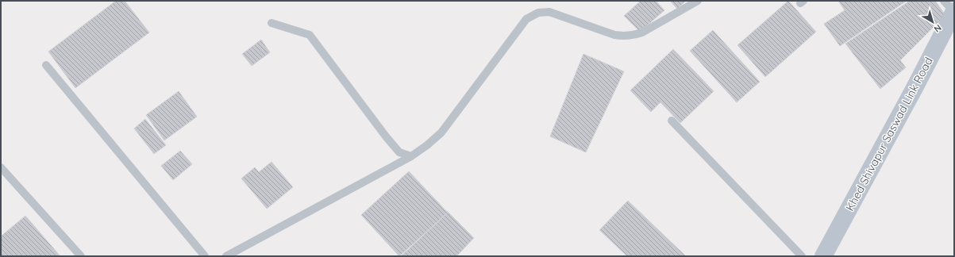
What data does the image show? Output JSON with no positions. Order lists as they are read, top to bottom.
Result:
{
  "streets": {
    "main road": ["Khed Shivapur Saswad Link Road"]
  },
  "north": "bottom right"
}
